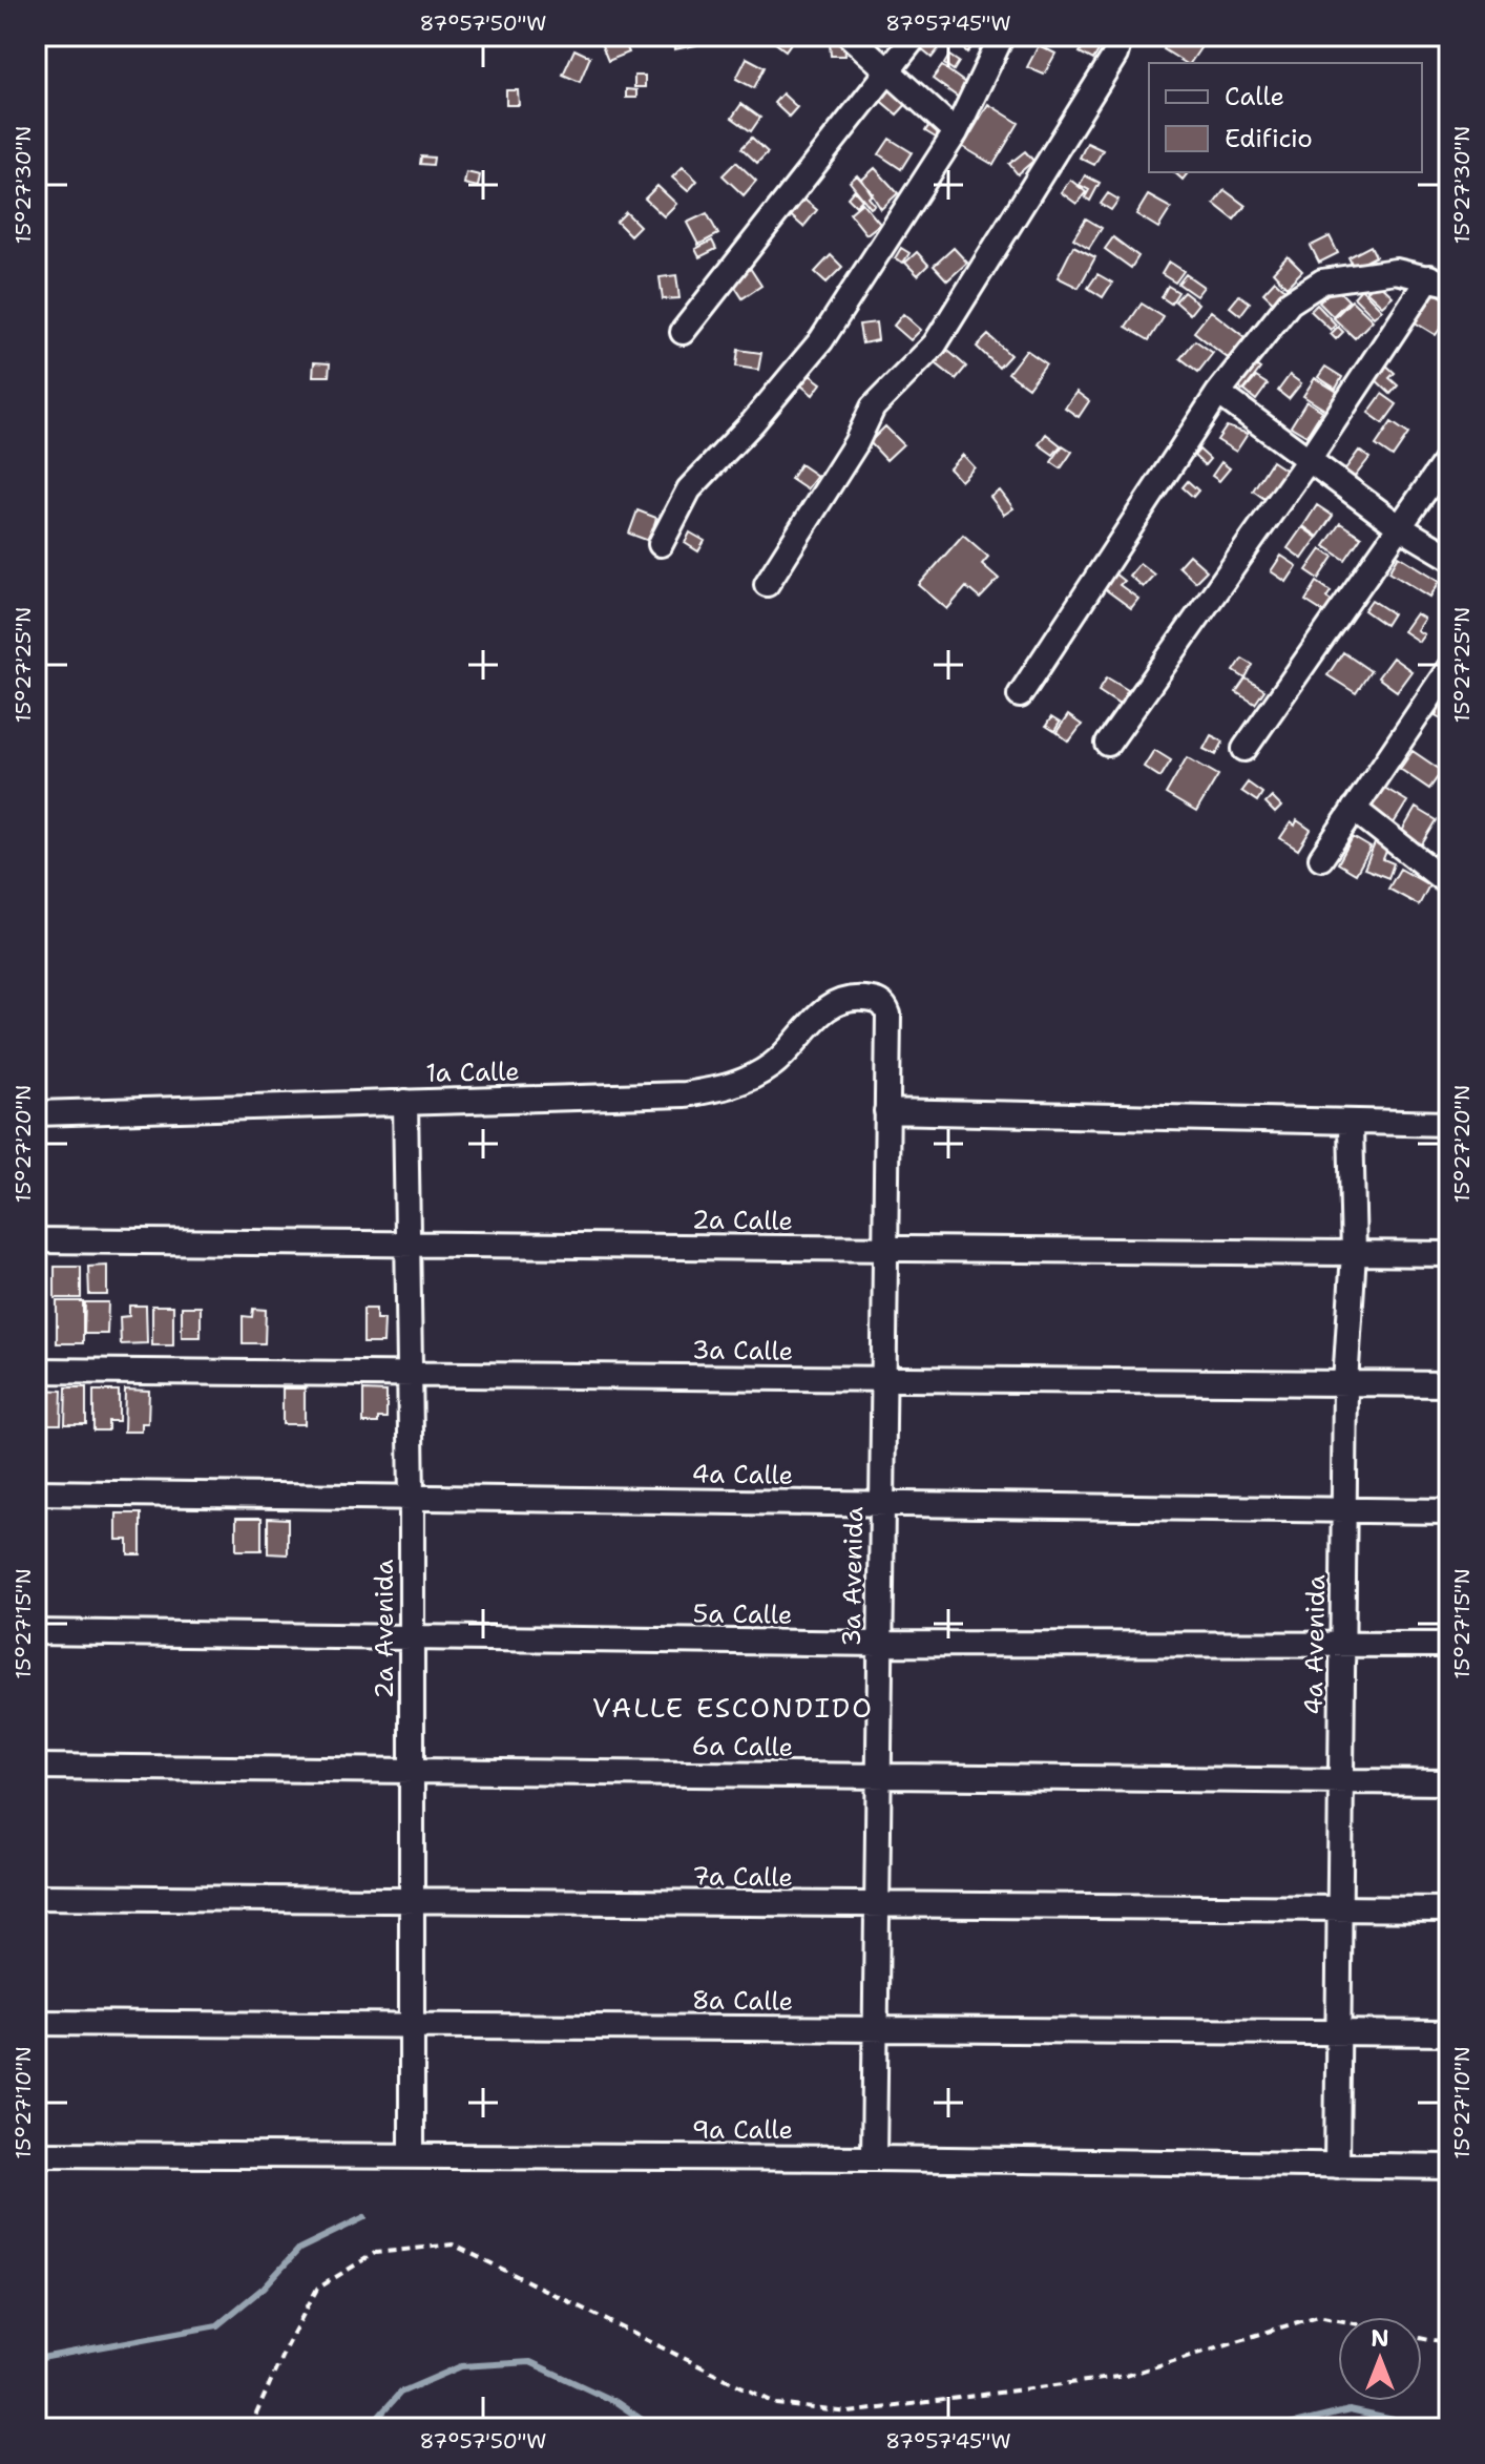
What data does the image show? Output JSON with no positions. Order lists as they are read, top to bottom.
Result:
{
  "streets": {
    "street": [
      "1a Calle",
      "2a Calle",
      "3a Calle",
      "4a Calle",
      "3a Avenida",
      "5a Calle",
      "2a Avenida",
      "4a Avenida",
      "6a Calle",
      "7a Calle",
      "8a Calle",
      "9a Calle"
    ]
  },
  "crossings": [
    ["1a Calle", "3a Avenida"],
    ["1a Calle", "2a Avenida"],
    ["2a Calle", "3a Avenida"],
    ["2a Calle", "2a Avenida"],
    ["2a Calle", "4a Avenida"],
    ["3a Calle", "3a Avenida"],
    ["3a Calle", "2a Avenida"],
    ["3a Calle", "4a Avenida"],
    ["4a Calle", "3a Avenida"],
    ["4a Calle", "2a Avenida"],
    ["4a Calle", "4a Avenida"],
    ["3a Avenida", "5a Calle"],
    ["3a Avenida", "6a Calle"],
    ["3a Avenida", "7a Calle"],
    ["3a Avenida", "8a Calle"],
    ["3a Avenida", "9a Calle"],
    ["5a Calle", "2a Avenida"],
    ["5a Calle", "4a Avenida"],
    ["2a Avenida", "6a Calle"],
    ["2a Avenida", "7a Calle"],
    ["2a Avenida", "8a Calle"],
    ["2a Avenida", "9a Calle"],
    ["4a Avenida", "6a Calle"],
    ["4a Avenida", "7a Calle"],
    ["4a Avenida", "8a Calle"],
    ["4a Avenida", "9a Calle"]
  ],
  "districts": ["VALLE ESCONDIDO"],
  "legend": ["Calle", "Edificio"],
  "north": "top",
  "coordinates": [
    "87°57'50\"W",
    "87°57'45\"W",
    "15°27'30\"N",
    "15°27'25\"N",
    "15°27'20\"N",
    "15°27'15\"N",
    "15°27'10\"N"
  ]
}
